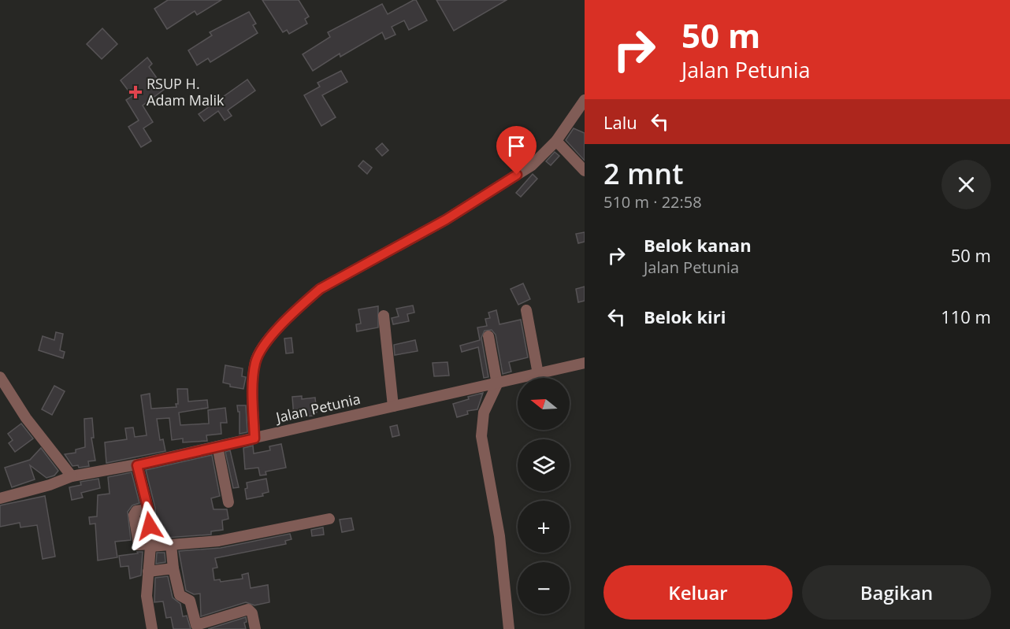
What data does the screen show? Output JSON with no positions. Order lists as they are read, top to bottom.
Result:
{
  "streets": {
    "street": ["Jalan Petunia"]
  },
  "places": {
    "health": ["RSUP H. Adam Malik"]
  },
  "north": "left",
  "page": {
    "turn": ["50 m", "Jalan Petunia"],
    "then": "Lalu",
    "heading": ["2 mnt", "510 m · 22:58"],
    "list": [
      {
        "name": "Belok kanan",
        "note": "Jalan Petunia",
        "value": "50 m"
      },
      {
        "name": "Belok kiri",
        "value": "110 m"
      }
    ],
    "map_buttons": ["+", "−"],
    "buttons": ["Keluar", "Bagikan"]
  }
}
